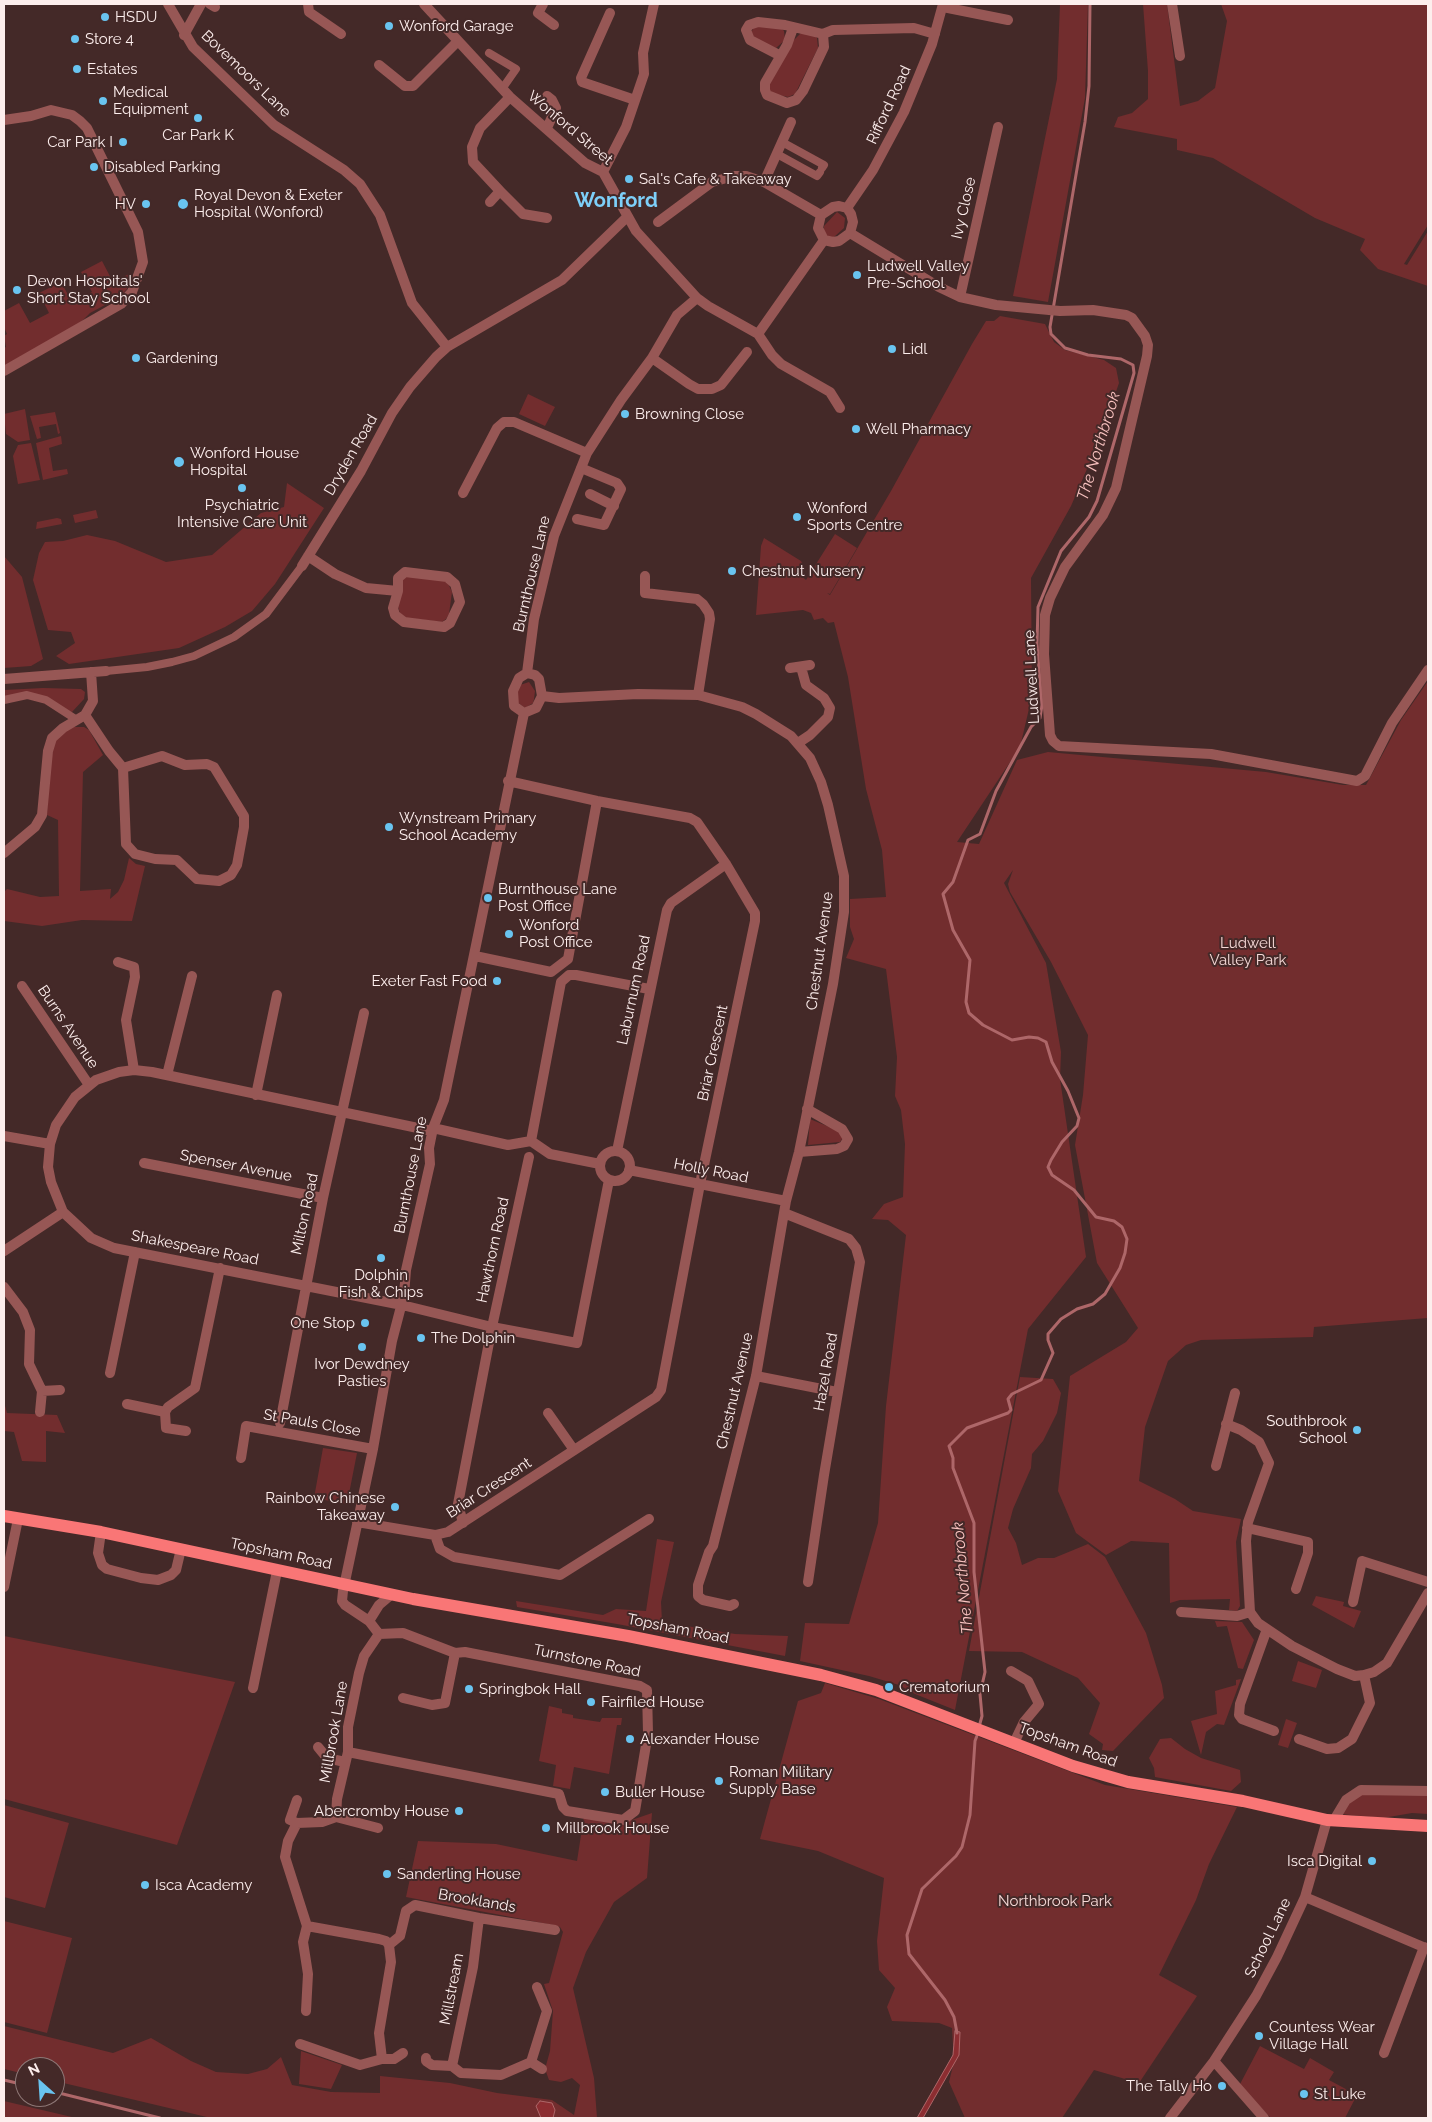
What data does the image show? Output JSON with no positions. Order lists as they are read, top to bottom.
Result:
{
  "streets": {
    "main road": ["Topsham Road"],
    "street": [
      "Bovemoors Lane",
      "Rifford Road",
      "Wonford Street",
      "Ivy Close",
      "Dryden Road",
      "Burnthouse Lane",
      "Ludwell Lane",
      "Chestnut Avenue",
      "Laburnum Road",
      "Burns Avenue",
      "Briar Crescent",
      "Spenser Avenue",
      "Holly Road",
      "Milton Road",
      "Shakespeare Road",
      "Hawthorn Road",
      "Hazel Road",
      "St Pauls Close",
      "Turnstone Road",
      "Millbrook Lane",
      "Brooklands",
      "School Lane",
      "Millstream"
    ]
  },
  "crossings": [
    ["Bovemoors Lane", "Dryden Road"],
    ["Rifford Road", "Ludwell Lane"],
    ["Wonford Street", "Dryden Road"],
    ["Wonford Street", "Burnthouse Lane"],
    ["Ivy Close", "Ludwell Lane"],
    ["Burnthouse Lane", "Chestnut Avenue"],
    ["Burnthouse Lane", "Briar Crescent"],
    ["Burnthouse Lane", "Shakespeare Road"],
    ["Burnthouse Lane", "St Pauls Close"],
    ["Burnthouse Lane", "Topsham Road"],
    ["Chestnut Avenue", "Holly Road"],
    ["Chestnut Avenue", "Hazel Road"],
    ["Laburnum Road", "Briar Crescent"],
    ["Laburnum Road", "Holly Road"],
    ["Laburnum Road", "Shakespeare Road"],
    ["Laburnum Road", "Hawthorn Road"],
    ["Burns Avenue", "Shakespeare Road"],
    ["Briar Crescent", "Holly Road"],
    ["Briar Crescent", "Hawthorn Road"],
    ["Spenser Avenue", "Milton Road"],
    ["Holly Road", "Shakespeare Road"],
    ["Milton Road", "Shakespeare Road"],
    ["Shakespeare Road", "Hawthorn Road"],
    ["Topsham Road", "School Lane"],
    ["Turnstone Road", "Millbrook Lane"],
    ["Brooklands", "Millstream"]
  ],
  "districts": ["Wonford"],
  "water": ["The Northbrook"],
  "parks": ["Ludwell Valley Park", "Northbrook Park"],
  "places": [
    "HSDU",
    "Wonford Garage",
    "Store 4",
    "Estates",
    "Medical Equipment",
    "Car Park K",
    "Car Park I",
    "Disabled Parking",
    "Sal's Cafe & Takeaway",
    "HV",
    "Royal Devon & Exeter Hospital (Wonford)",
    "Ludwell Valley Pre-School",
    "Devon Hospitals' Short Stay School",
    "Lidl",
    "Gardening",
    "Browning Close",
    "Well Pharmacy",
    "Wonford House Hospital",
    "Psychiatric Intensive Care Unit",
    "Wonford Sports Centre",
    "Chestnut Nursery",
    "Wynstream Primary School Academy",
    "Burnthouse Lane Post Office",
    "Wonford Post Office",
    "Exeter Fast Food",
    "Dolphin Fish & Chips",
    "One Stop",
    "The Dolphin",
    "Ivor Dewdney Pasties",
    "Southbrook School",
    "Rainbow Chinese Takeaway",
    "Crematorium",
    "Springbok Hall",
    "Fairfiled House",
    "Alexander House",
    "Roman Military Supply Base",
    "Buller House",
    "Abercromby House",
    "Millbrook House",
    "Isca Digital",
    "Sanderling House",
    "Isca Academy",
    "Countess Wear Village Hall",
    "The Tally Ho",
    "St Luke"
  ],
  "north": "top left"
}
